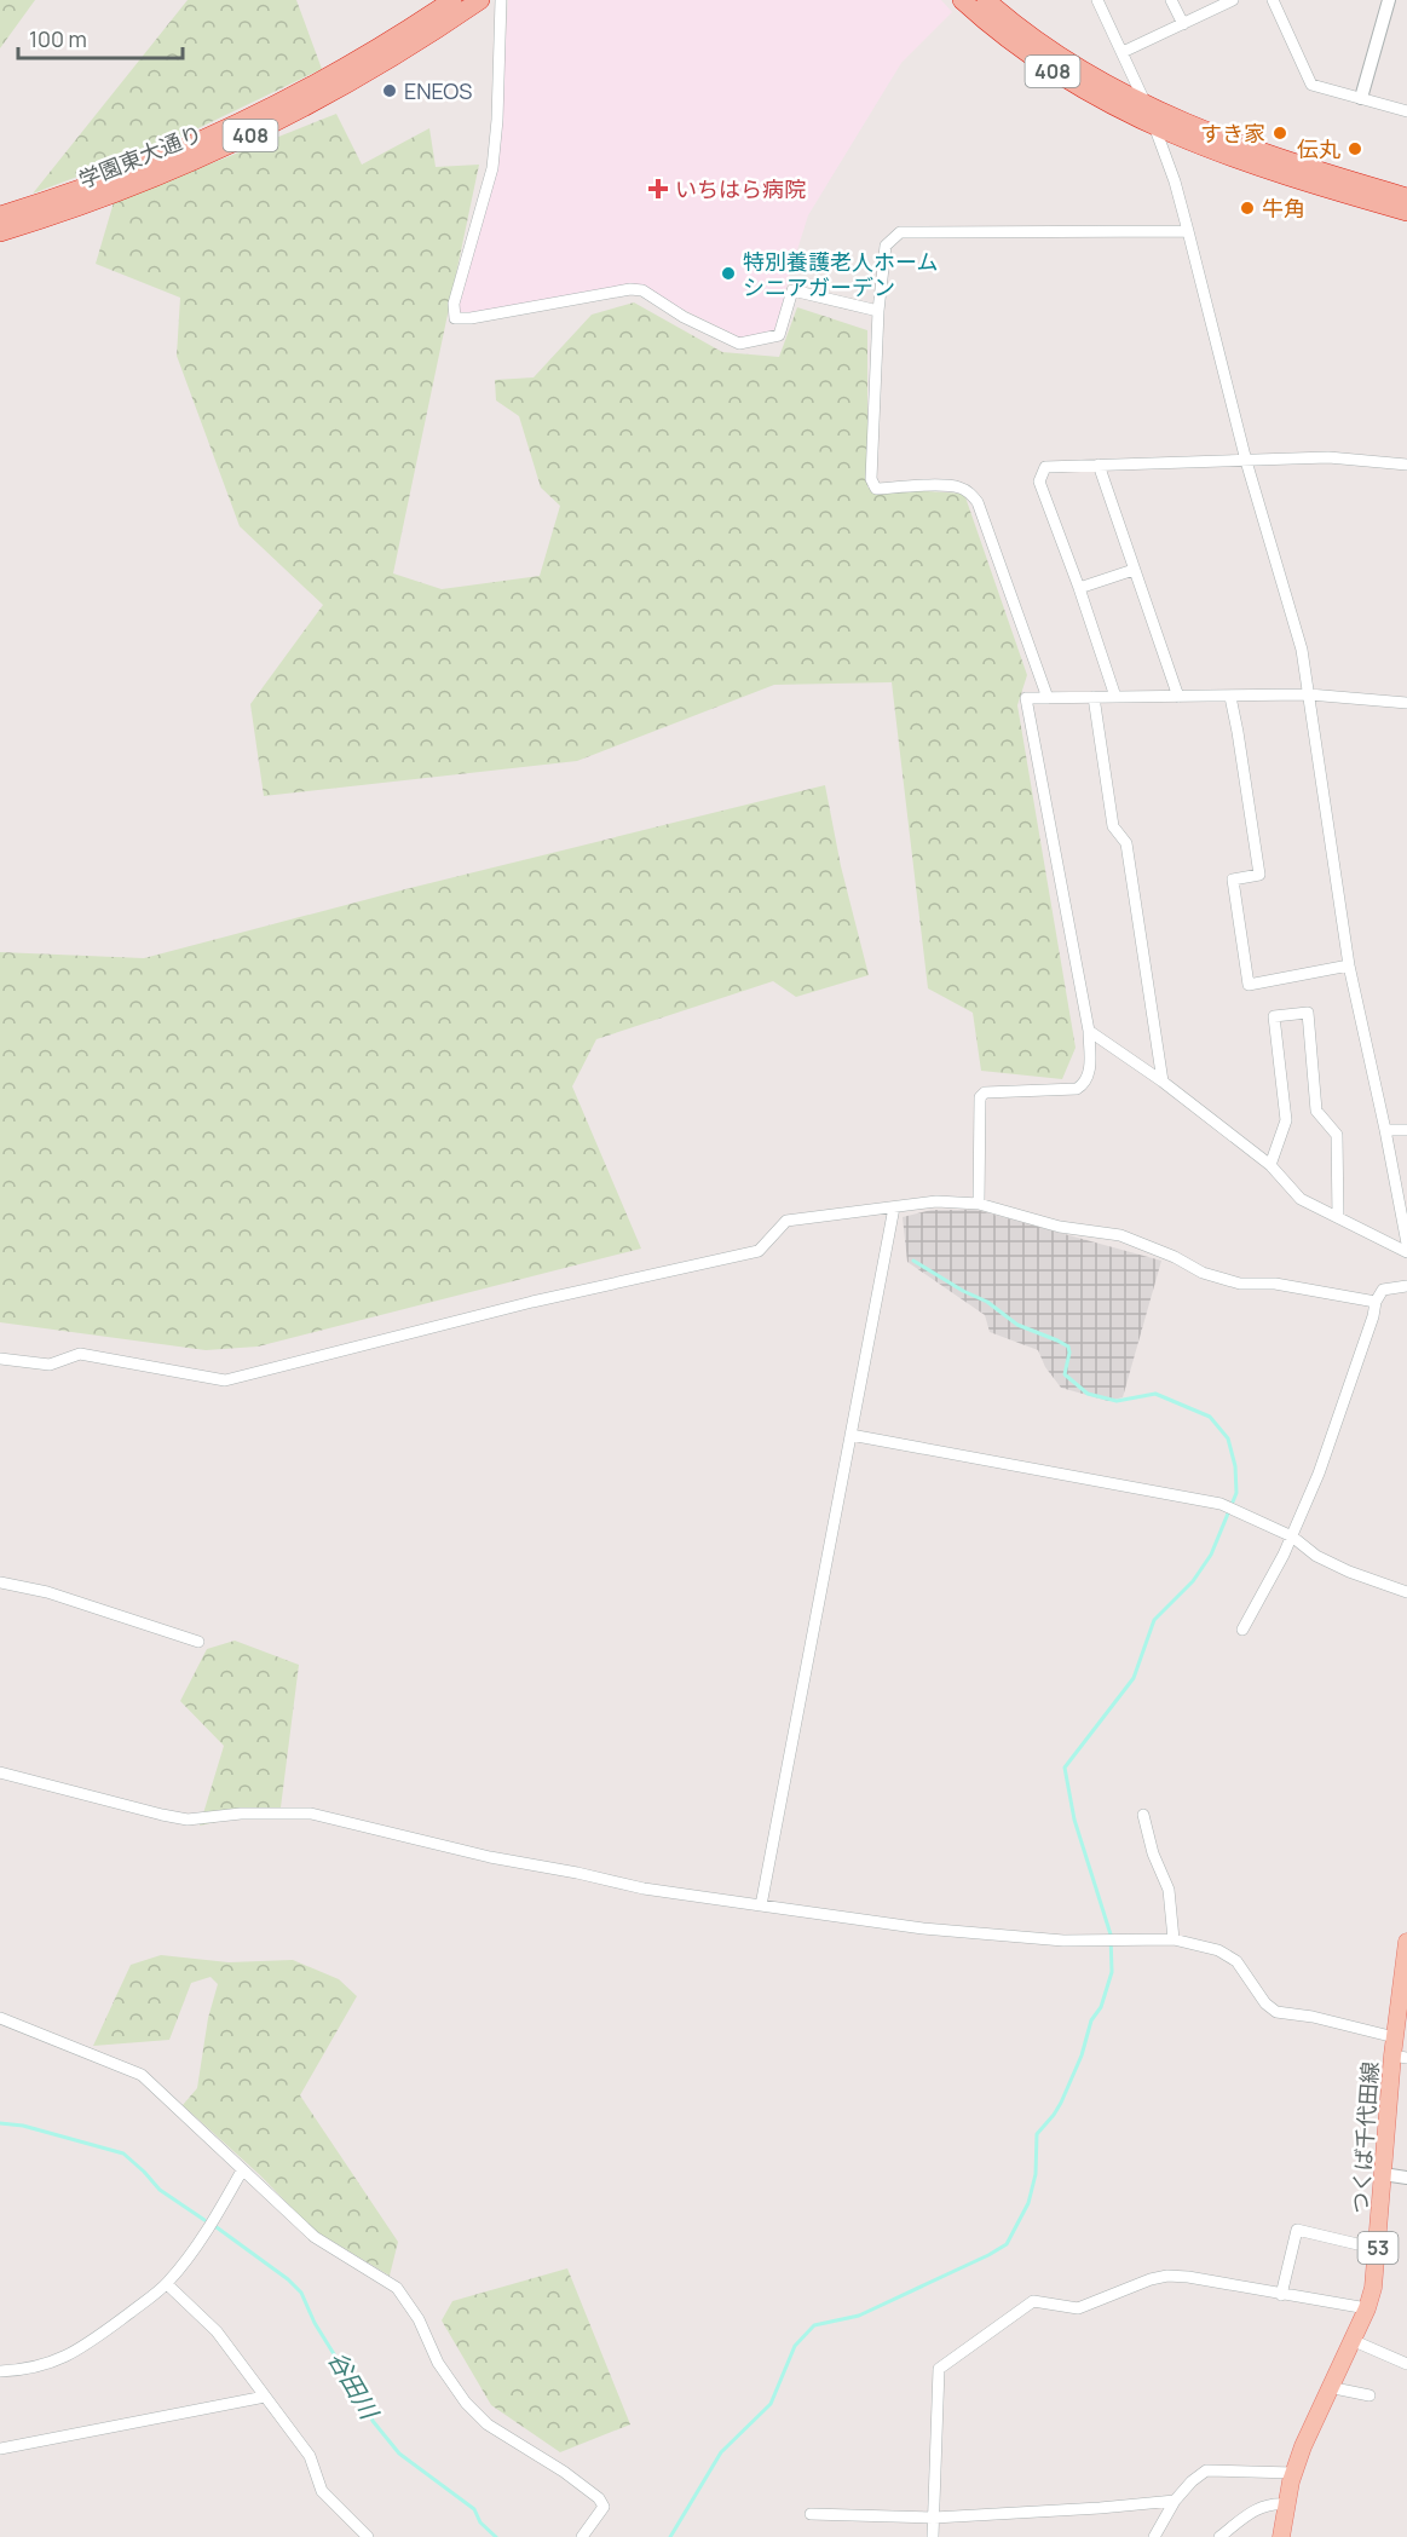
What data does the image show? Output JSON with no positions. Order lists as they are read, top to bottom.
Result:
{
  "streets": {
    "highway": ["408", "学園東大通り"],
    "main road": ["つくば千代田線", "53"]
  },
  "water": ["谷田川"],
  "places": {
    "other": [
      "ENEOS",
      "すき家",
      "伝丸",
      "牛角",
      "特別養護老人ホーム シニアガーデン"
    ],
    "health": ["いちはら病院"]
  },
  "scale_bar": "100 m"
}
